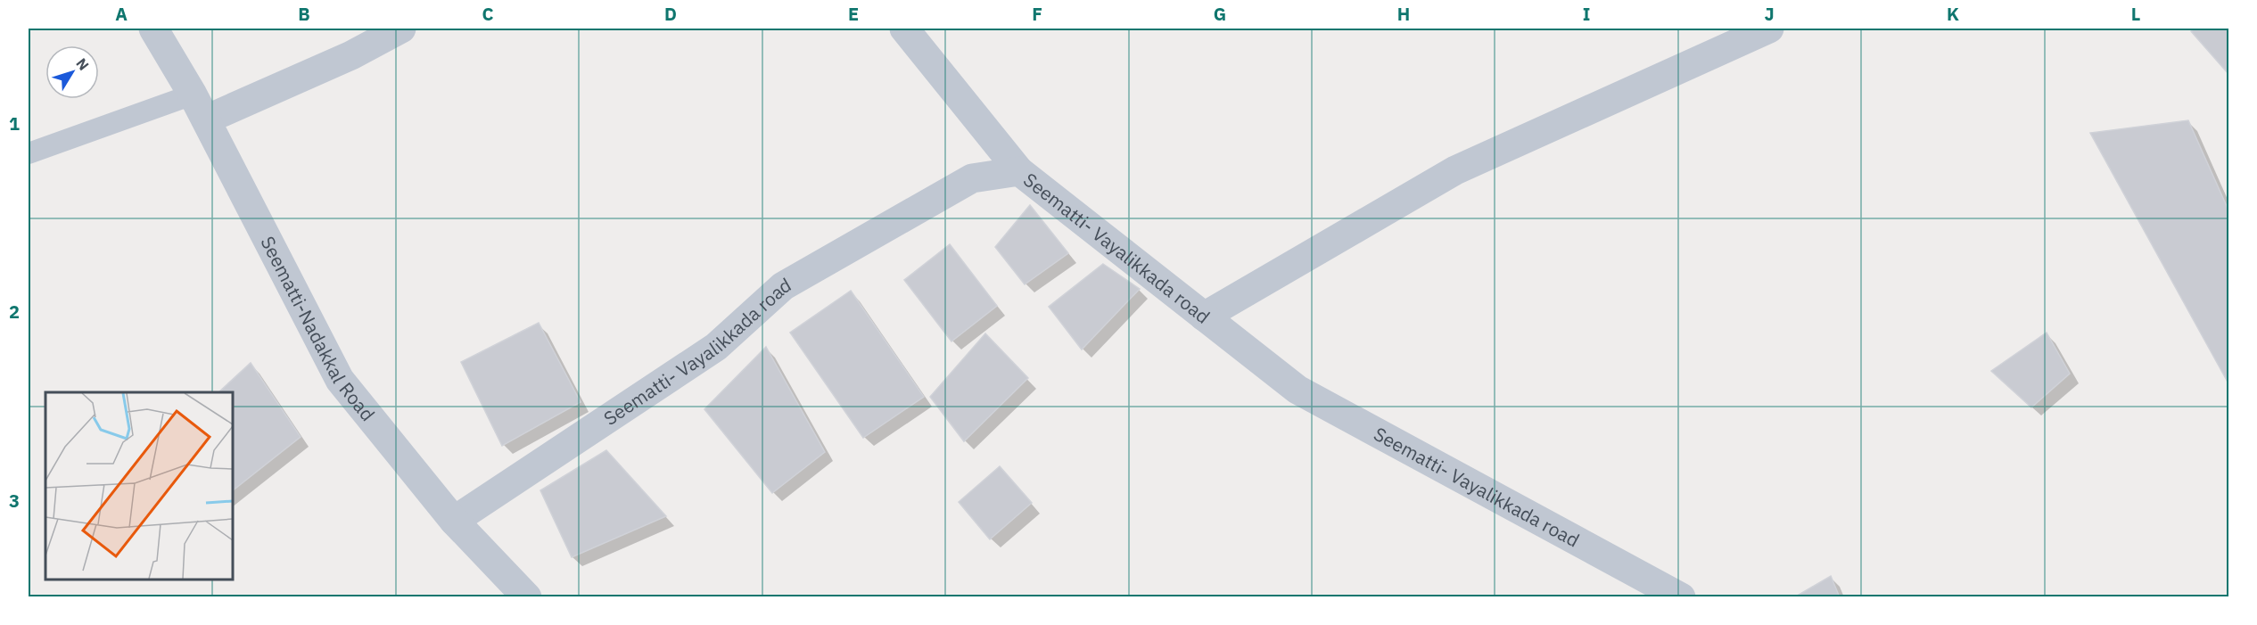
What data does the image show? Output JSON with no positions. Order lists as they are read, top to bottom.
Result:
{
  "streets": {
    "street": ["Seematti- Vayalikkada road", "Seematti-Nadakkal Road"]
  },
  "crossings": [
    ["Seematti- Vayalikkada road", "Seematti-Nadakkal Road"]
  ],
  "north": "top right",
  "grid": {
    "columns": [
      "A",
      "B",
      "C",
      "D",
      "E",
      "F",
      "G",
      "H",
      "I",
      "J",
      "K",
      "L"
    ],
    "rows": ["1", "2", "3"]
  }
}
